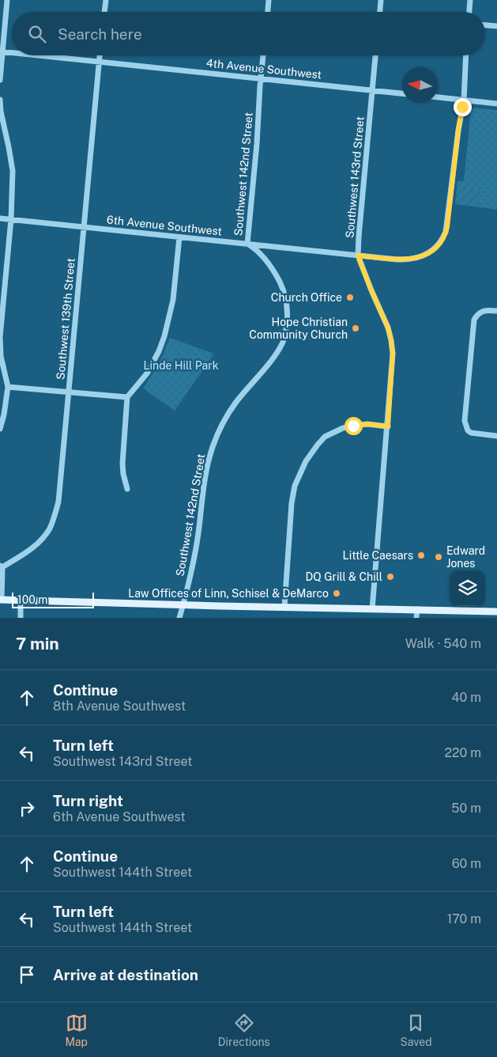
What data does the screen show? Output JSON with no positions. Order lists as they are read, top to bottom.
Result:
{
  "streets": {
    "street": [
      "4th Avenue Southwest",
      "Southwest 142nd Street",
      "Southwest 143rd Street",
      "6th Avenue Southwest",
      "Southwest 139th Street"
    ]
  },
  "crossings": [
    ["4th Avenue Southwest", "Southwest 142nd Street"],
    ["4th Avenue Southwest", "Southwest 143rd Street"],
    ["4th Avenue Southwest", "Southwest 139th Street"],
    ["Southwest 142nd Street", "6th Avenue Southwest"],
    ["Southwest 143rd Street", "6th Avenue Southwest"],
    ["6th Avenue Southwest", "Southwest 139th Street"]
  ],
  "parks": ["Linde Hill Park"],
  "places": [
    "Church Office",
    "Hope Christian Community Church",
    "Little Caesars",
    "Edward Jones",
    "DQ Grill & Chill",
    "Law Offices of Linn, Schisel & DeMarco"
  ],
  "scale_bar": "100 m",
  "north": "left",
  "page": {
    "search": "Search here",
    "scale": "100 m",
    "heading": ["7 min", "Walk · 540 m"],
    "list": [
      ["Continue", "8th Avenue Southwest", "40 m"],
      ["Turn left", "Southwest 143rd Street", "220 m"],
      ["Turn right", "6th Avenue Southwest", "50 m"],
      ["Continue", "Southwest 144th Street", "60 m"],
      ["Turn left", "Southwest 144th Street", "170 m"],
      "Arrive at destination"
    ],
    "nav": ["Map", "Directions", "Saved"]
  }
}
